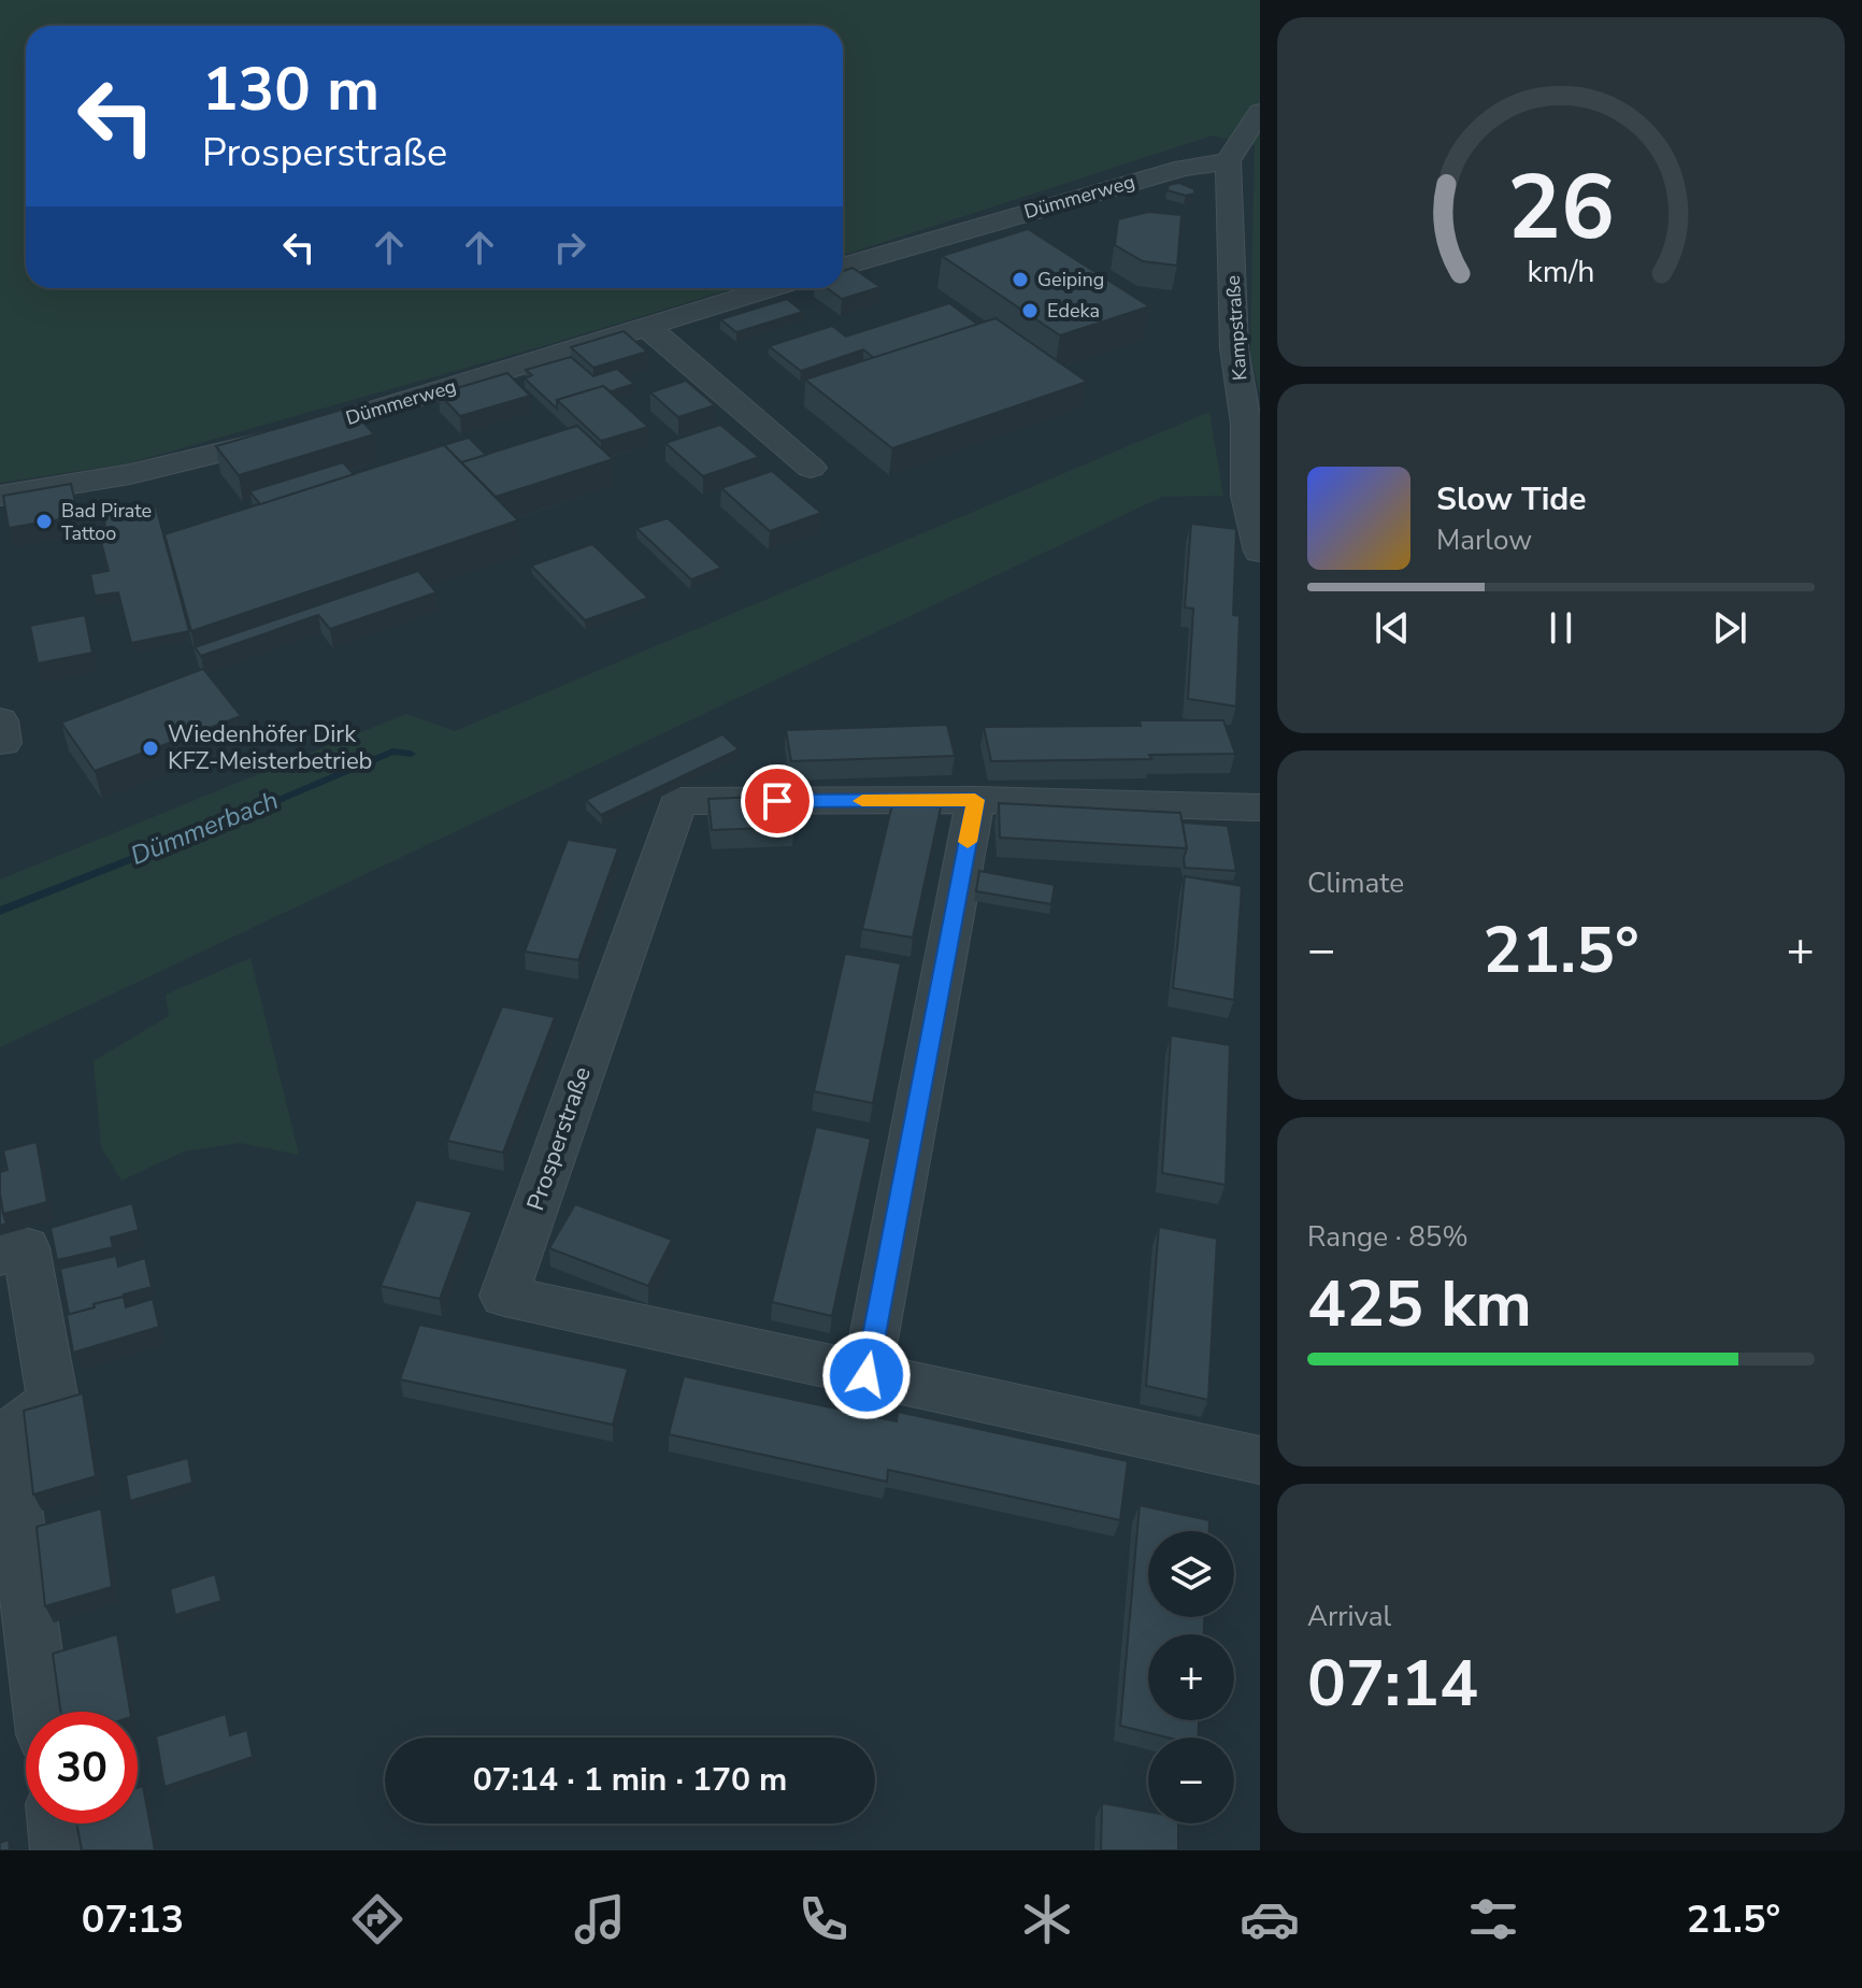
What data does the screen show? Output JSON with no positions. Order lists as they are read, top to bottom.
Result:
{
  "streets": {
    "street": ["Dümmerweg", "Kampstraße", "Prosperstraße"]
  },
  "crossings": [
    ["Dümmerweg", "Kampstraße"]
  ],
  "water": ["Dümmerbach"],
  "places": [
    "Geiping",
    "Edeka",
    "Bad Pirate Tattoo",
    "Wiedenhöfer Dirk KFZ-Meisterbetrieb"
  ],
  "page": {
    "turn": ["130 m", "Prosperstraße"],
    "song": ["Slow Tide", "Marlow"],
    "tile": [
      "Climate",
      ["Range · 85%", "425 km"],
      ["Arrival", "07:14"]
    ],
    "heat": ["−", "21.5°", "+"],
    "map_buttons": ["+", "−"],
    "limit": "30",
    "trip": "07:14 · 1 min · 170 m",
    "tabs": ["07:13", "21.5°"],
    "gauge": ["26", "km/h"]
  }
}
